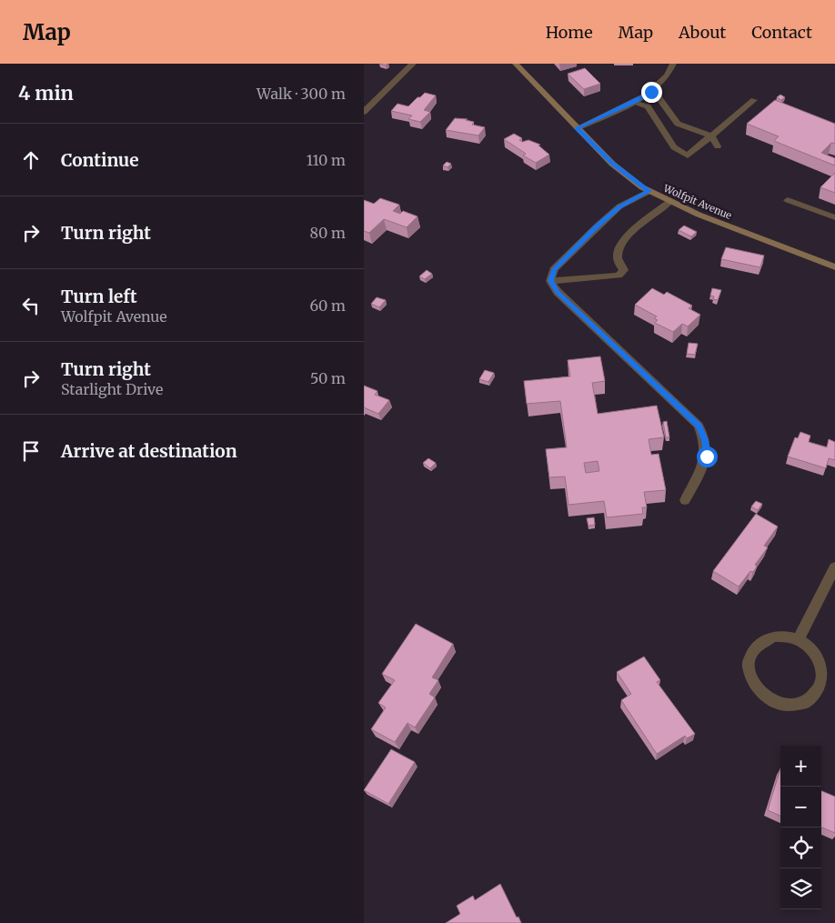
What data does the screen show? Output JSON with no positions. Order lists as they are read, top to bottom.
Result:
{
  "streets": {
    "street": ["Wolfpit Avenue"]
  },
  "page": {
    "header": "Map",
    "nav": [
      "Home",
      "Map",
      "About",
      "Contact"
    ],
    "heading": ["4 min", "Walk · 300 m"],
    "list": [
      ["Continue", "110 m"],
      ["Turn right", "80 m"],
      ["Turn left", "Wolfpit Avenue", "60 m"],
      ["Turn right", "Starlight Drive", "50 m"],
      "Arrive at destination"
    ],
    "map_buttons": ["+", "−"]
  }
}
